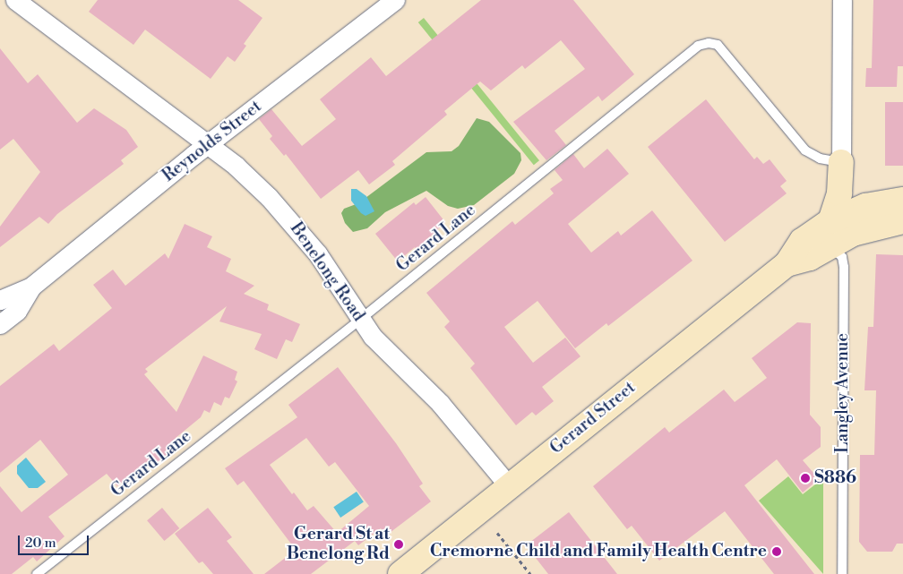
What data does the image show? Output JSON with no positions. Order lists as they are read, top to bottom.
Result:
{
  "streets": {
    "main road": ["Gerard Street"],
    "street": ["Reynolds Street", "Benelong Road"],
    "lane": ["Gerard Lane", "Langley Avenue"]
  },
  "crossings": [
    ["Reynolds Street", "Benelong Road"],
    ["Gerard Lane", "Benelong Road"],
    ["Benelong Road", "Gerard Street"],
    ["Langley Avenue", "Gerard Street"]
  ],
  "places": ["S886", "Gerard St at Benelong Rd", "Cremorne Child and Family Health Centre"],
  "scale_bar": "20 m"
}
